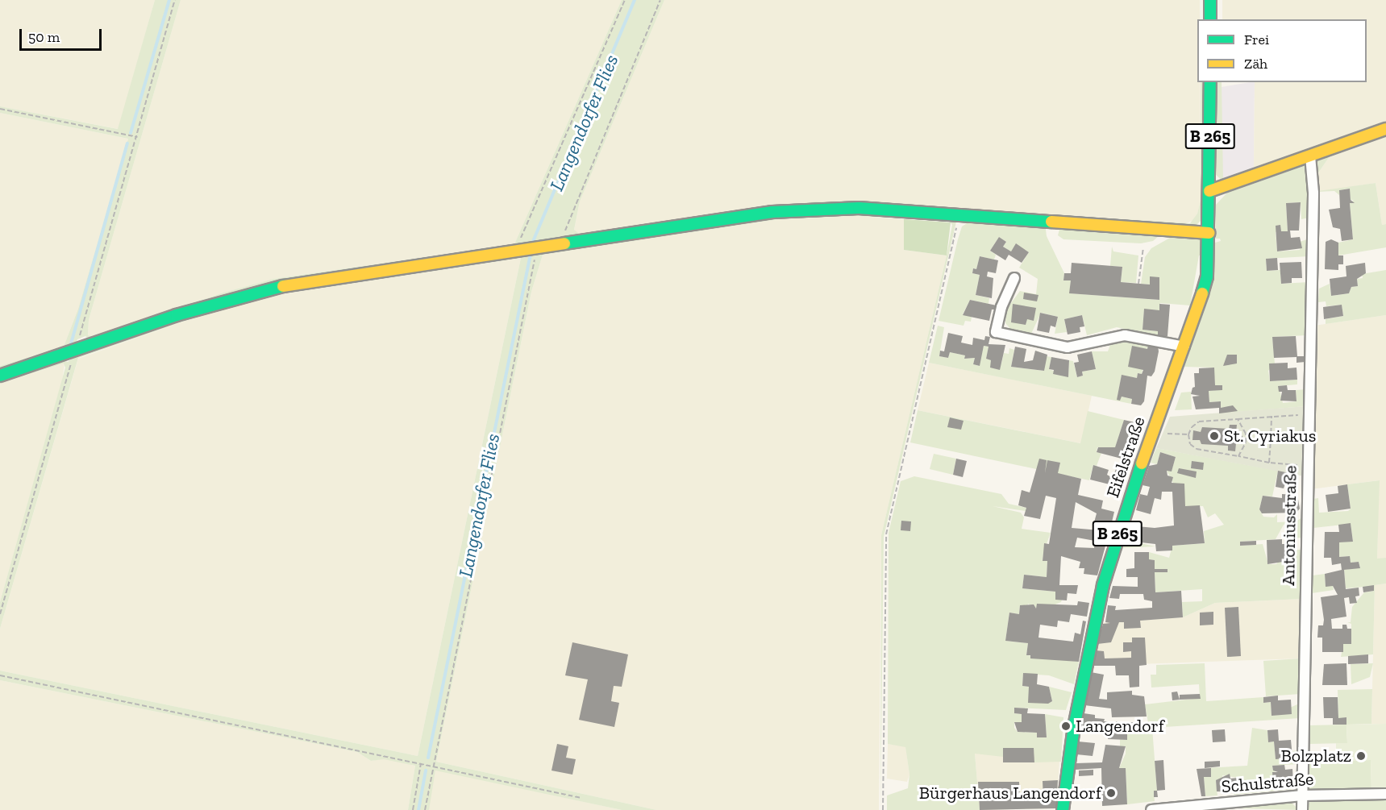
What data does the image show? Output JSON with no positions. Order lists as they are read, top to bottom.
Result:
{
  "streets": {
    "street": [
      "B 265",
      "Eifelstraße",
      "Antoniusstraße",
      "Schulstraße"
    ]
  },
  "crossings": [
    ["B 265", "Eifelstraße"],
    ["Antoniusstraße", "Schulstraße"]
  ],
  "water": ["Langendorfer Flies"],
  "places": [
    "St. Cyriakus",
    "Langendorf",
    "Bolzplatz",
    "Bürgerhaus Langendorf"
  ],
  "legend": ["Frei", "Zäh"],
  "scale_bar": "50 m"
}
